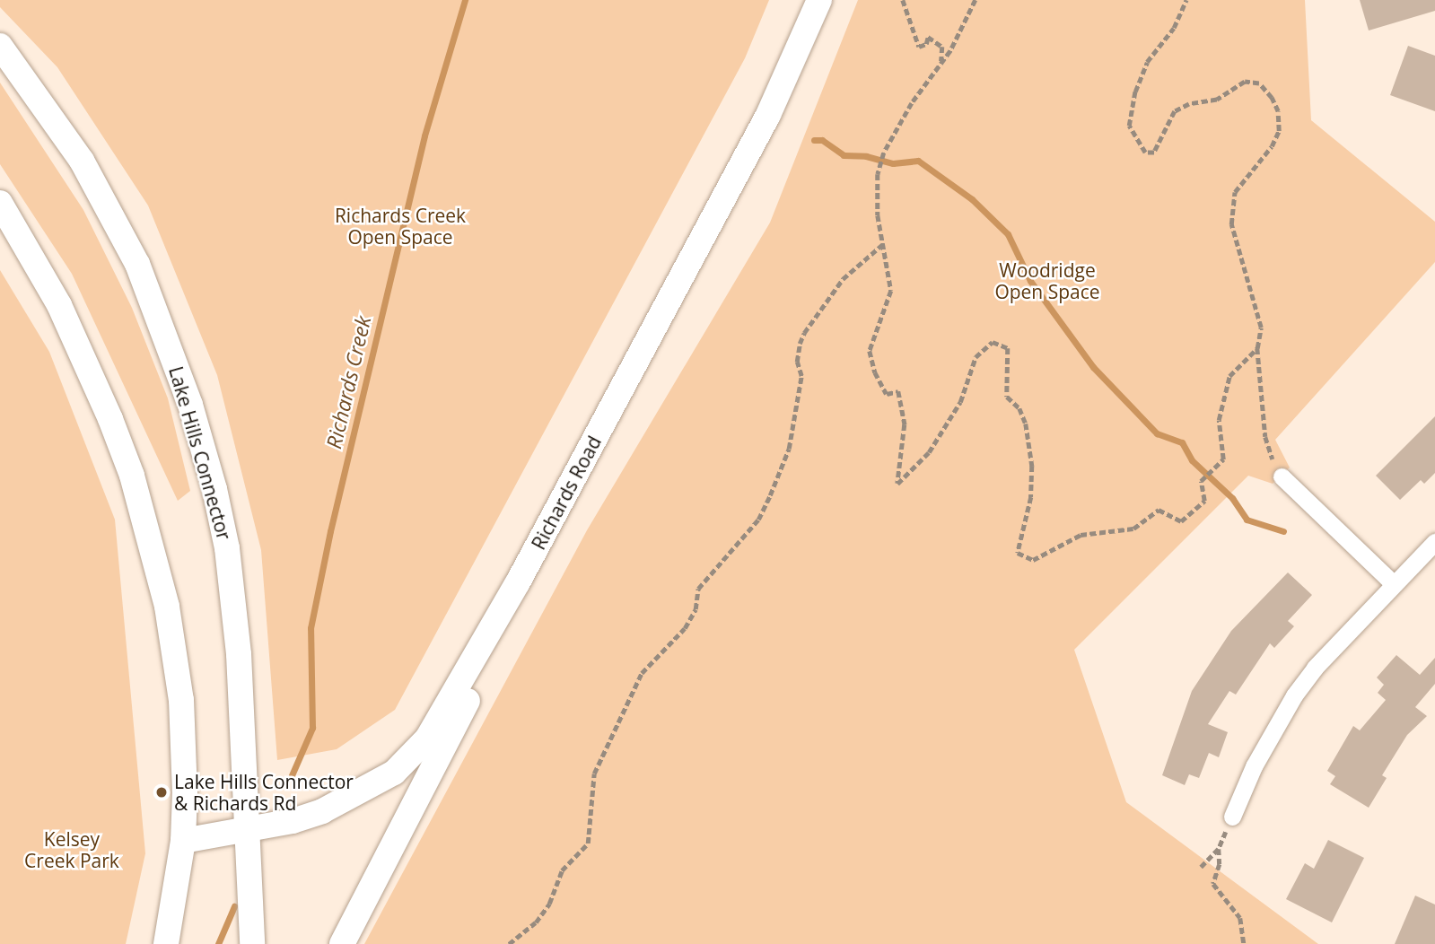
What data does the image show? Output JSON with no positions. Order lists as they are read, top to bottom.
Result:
{
  "streets": {
    "main road": ["Lake Hills Connector", "Richards Road"]
  },
  "crossings": [
    ["Lake Hills Connector", "Richards Road"]
  ],
  "water": ["Richards Creek"],
  "parks": ["Richards Creek Open Space", "Woodridge Open Space", "Kelsey Creek Park"],
  "places": ["Lake Hills Connector & Richards Rd"]
}
